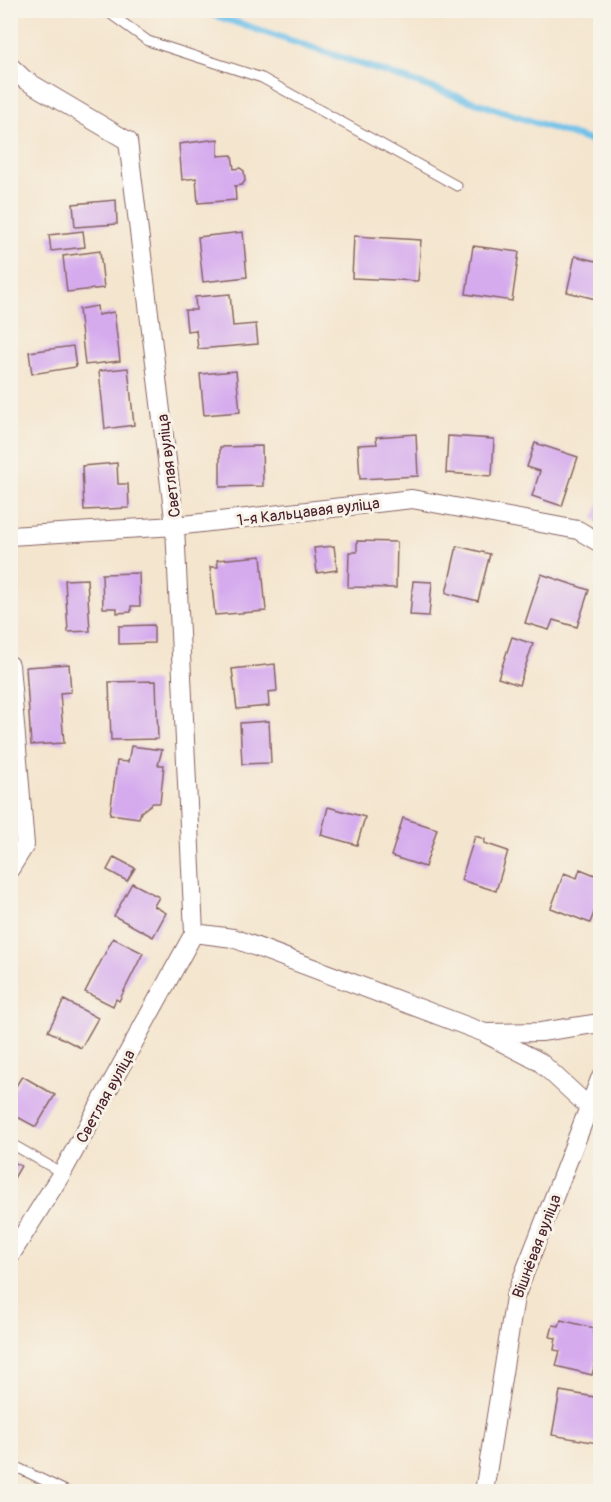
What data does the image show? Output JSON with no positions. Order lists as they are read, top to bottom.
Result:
{
  "streets": {
    "street": ["Светлая вуліца", "1-я Кальцавая вуліца", "Вішнёвая вуліца"]
  },
  "crossings": [
    ["Светлая вуліца", "1-я Кальцавая вуліца"]
  ]
}
